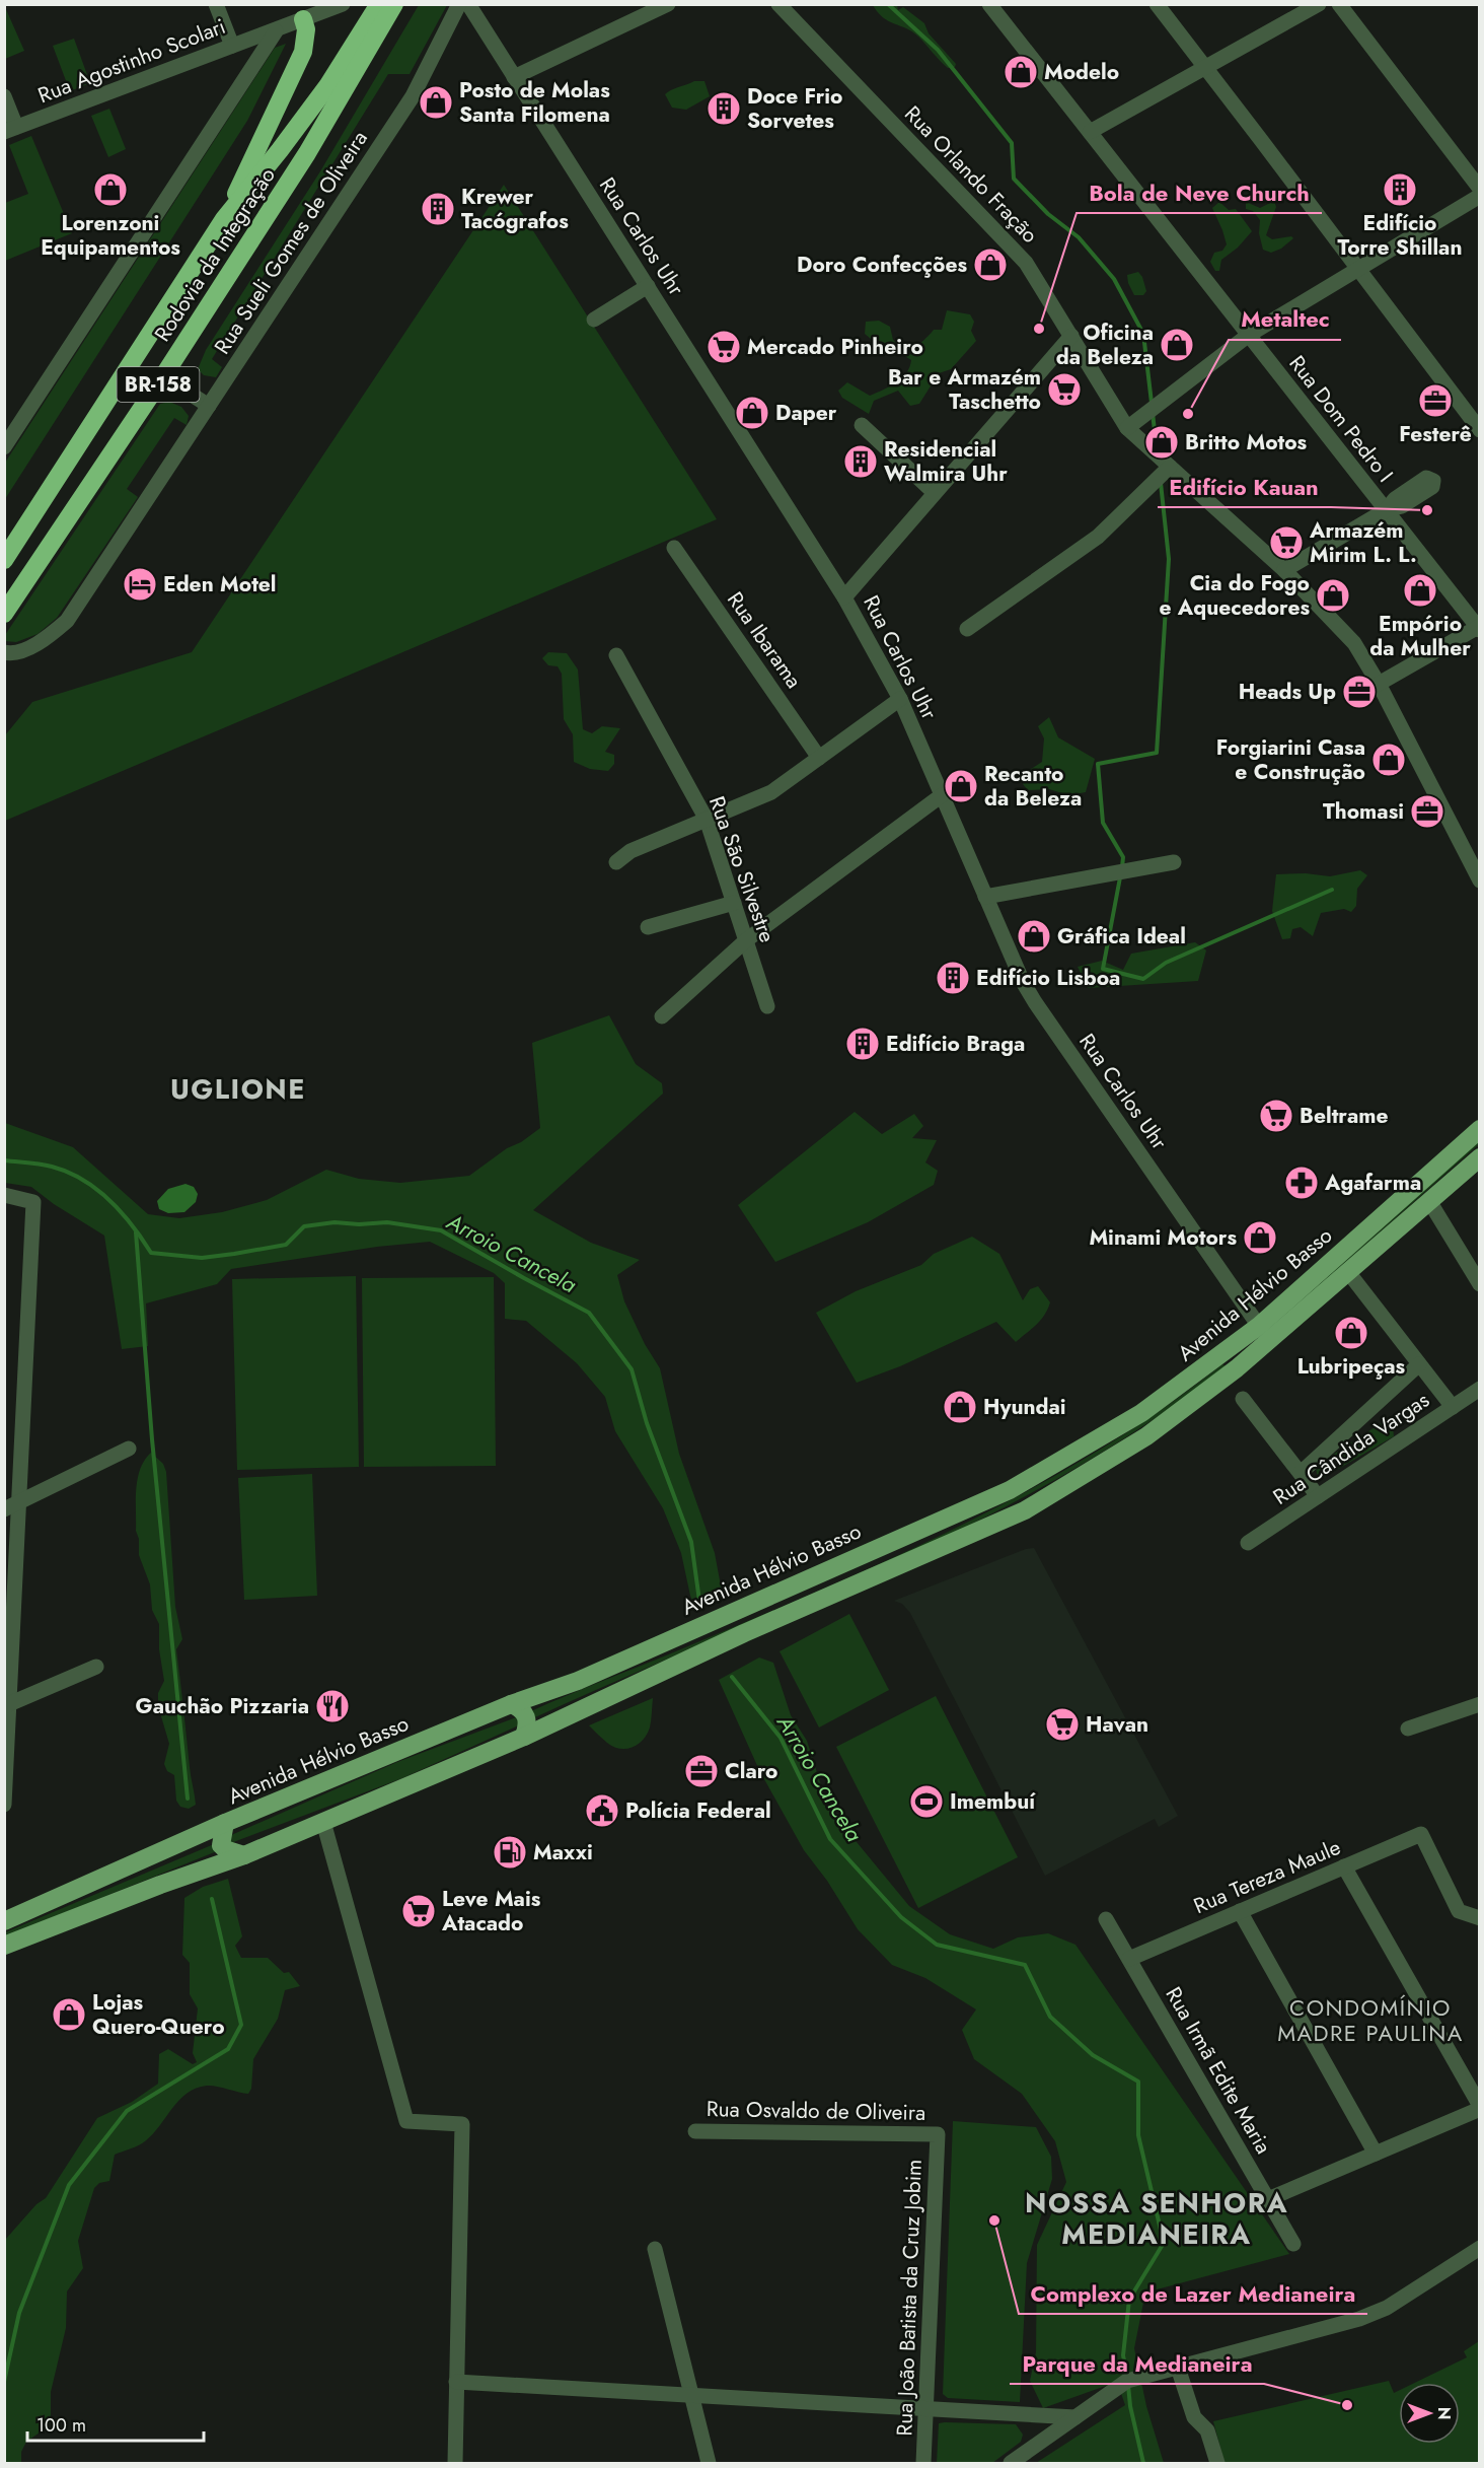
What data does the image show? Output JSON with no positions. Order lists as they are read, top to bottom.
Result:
{
  "streets": {
    "highway": ["Rodovia da Integração", "BR-158"],
    "main road": ["Avenida Hélvio Basso"],
    "street": [
      "Rua Agostinho Scolari",
      "Rua Orlando Fração",
      "Rua Carlos Uhr",
      "Rua Sueli Gomes de Oliveira",
      "Rua Dom Pedro I",
      "Rua Ibarama",
      "Rua São Silvestre",
      "Rua Cândida Vargas",
      "Rua Tereza Maule",
      "Rua Irmã Edite Maria",
      "Rua Osvaldo de Oliveira",
      "Rua João Batista da Cruz Jobim"
    ]
  },
  "crossings": [
    ["Rua Carlos Uhr", "Avenida Hélvio Basso"],
    ["Rua Tereza Maule", "Rua Irmã Edite Maria"],
    ["Rua Osvaldo de Oliveira", "Rua João Batista da Cruz Jobim"]
  ],
  "districts": ["UGLIONE", "CONDOMÍNIO MADRE PAULINA", "NOSSA SENHORA MEDIANEIRA"],
  "water": ["Arroio Cancela"],
  "places": {
    "shop": [
      "Modelo",
      "Posto de Molas Santa Filomena",
      "Lorenzoni Equipamentos",
      "Doro Confecções",
      "Oficina da Beleza",
      "Daper",
      "Britto Motos",
      "Empório da Mulher",
      "Cia do Fogo e Aquecedores",
      "Forgiarini Casa e Construção",
      "Recanto da Beleza",
      "Gráfica Ideal",
      "Minami Motors",
      "Lubripeças",
      "Hyundai",
      "Lojas Quero-Quero"
    ],
    "building": [
      "Doce Frio Sorvetes",
      "Edifício Torre Shillan",
      "Krewer Tacógrafos",
      "Residencial Walmira Uhr",
      "Edifício Lisboa",
      "Edifício Braga"
    ],
    "other": [
      "Bola de Neve Church",
      "Metaltec",
      "Edifício Kauan",
      "Complexo de Lazer Medianeira",
      "Parque da Medianeira"
    ],
    "supermarket": [
      "Mercado Pinheiro",
      "Bar e Armazém Taschetto",
      "Armazém Mirim L. L.",
      "Beltrame",
      "Havan",
      "Leve Mais Atacado"
    ],
    "office": [
      "Festerê",
      "Heads Up",
      "Thomasi",
      "Claro"
    ],
    "hotel": ["Eden Motel"],
    "pharmacy": ["Agafarma"],
    "restaurant": ["Gauchão Pizzaria"],
    "sports": ["Imembuí"],
    "public building": ["Polícia Federal"],
    "fuel station": ["Maxxi"]
  },
  "scale_bar": "100 m",
  "north": "right"
}
